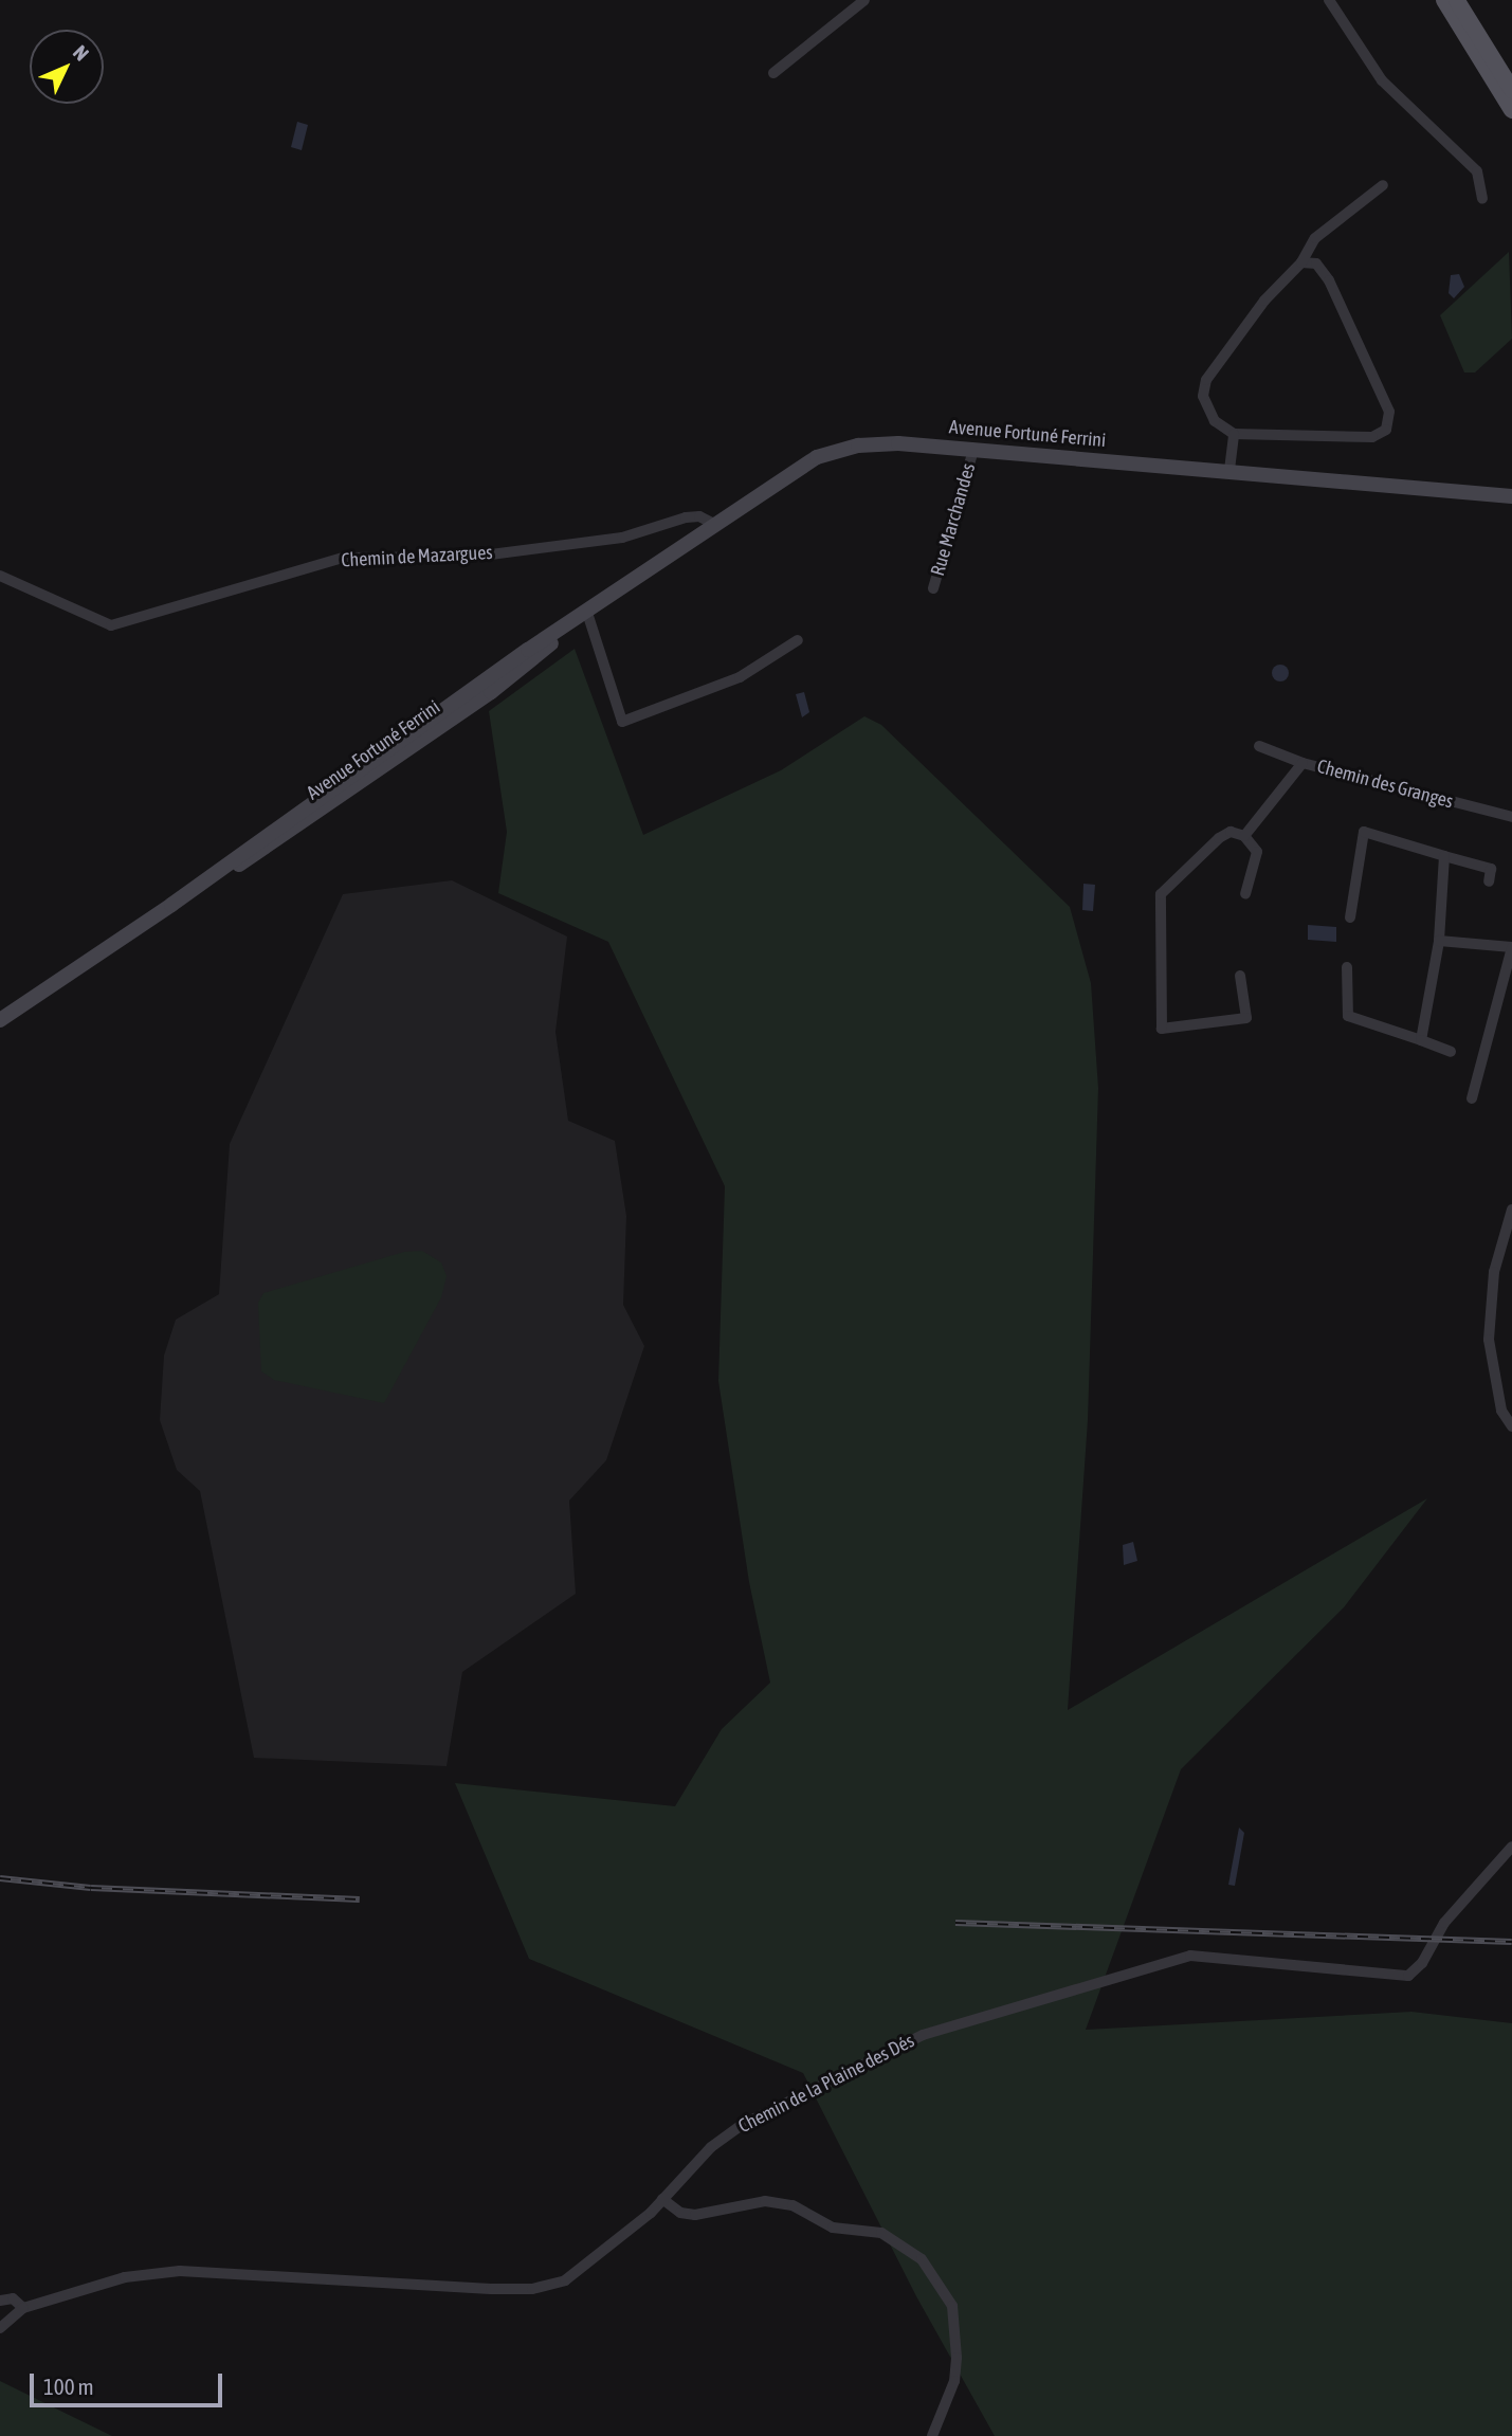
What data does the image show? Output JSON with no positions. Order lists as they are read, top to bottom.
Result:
{
  "streets": {
    "main road": ["Avenue Fortuné Ferrini"],
    "street": [
      "Rue Marchandes",
      "Chemin de Mazargues",
      "Chemin des Granges",
      "Chemin de la Plaine des Dés"
    ]
  },
  "crossings": [
    ["Avenue Fortuné Ferrini", "Rue Marchandes"],
    ["Avenue Fortuné Ferrini", "Chemin de Mazargues"]
  ],
  "scale_bar": "100 m",
  "north": "top right"
}
